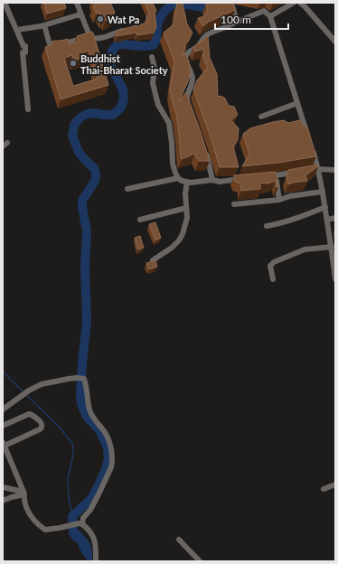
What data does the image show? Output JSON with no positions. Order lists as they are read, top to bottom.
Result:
{
  "places": ["Wat Pa", "Buddhist Thai-Bharat Society"],
  "scale_bar": "100 m"
}
